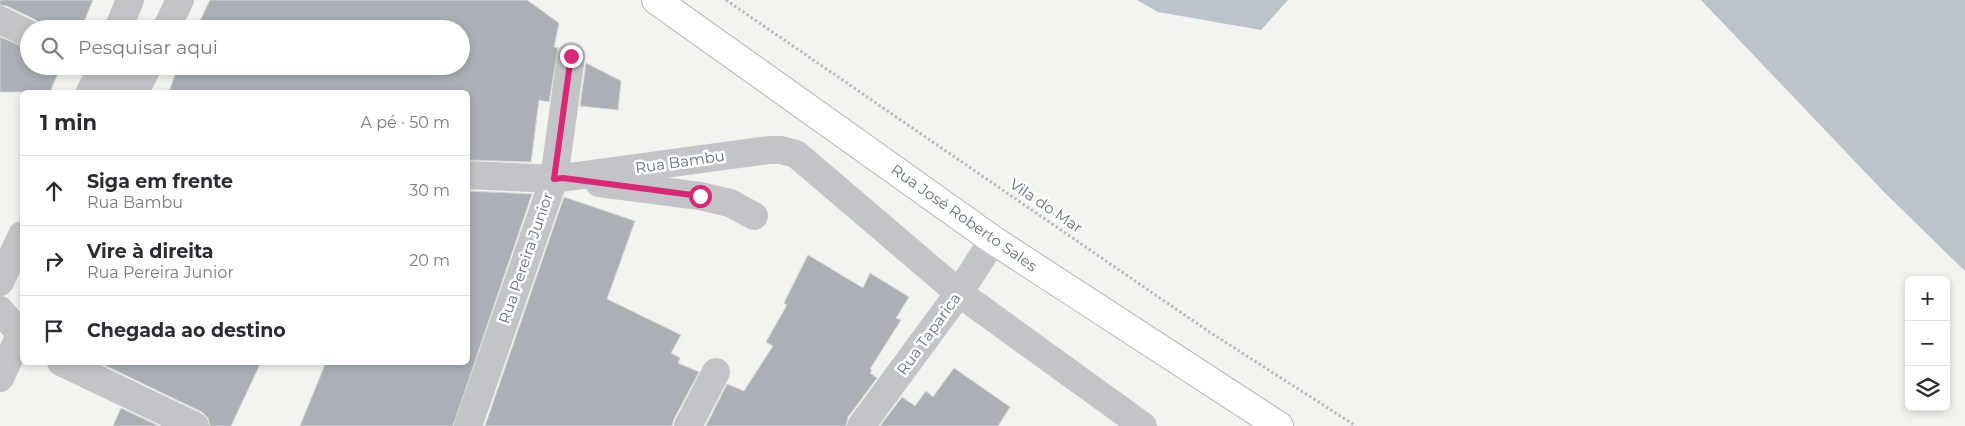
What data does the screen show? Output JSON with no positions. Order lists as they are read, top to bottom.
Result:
{
  "streets": {
    "main road": ["Rua José Roberto Sales"],
    "street": ["Rua Bambu", "Rua Pereira Junior", "Rua Taparica"],
    "path": ["Vila do Mar"]
  },
  "crossings": [
    ["Rua Bambu", "Rua Pereira Junior"],
    ["Rua Bambu", "Rua Taparica"],
    ["Rua José Roberto Sales", "Rua Taparica"]
  ],
  "page": {
    "search": "Pesquisar aqui",
    "heading": ["1 min", "A pé · 50 m"],
    "list": [
      ["Siga em frente", "Rua Bambu", "30 m"],
      ["Vire à direita", "Rua Pereira Junior", "20 m"],
      "Chegada ao destino"
    ],
    "map_buttons": ["+", "−"]
  }
}
